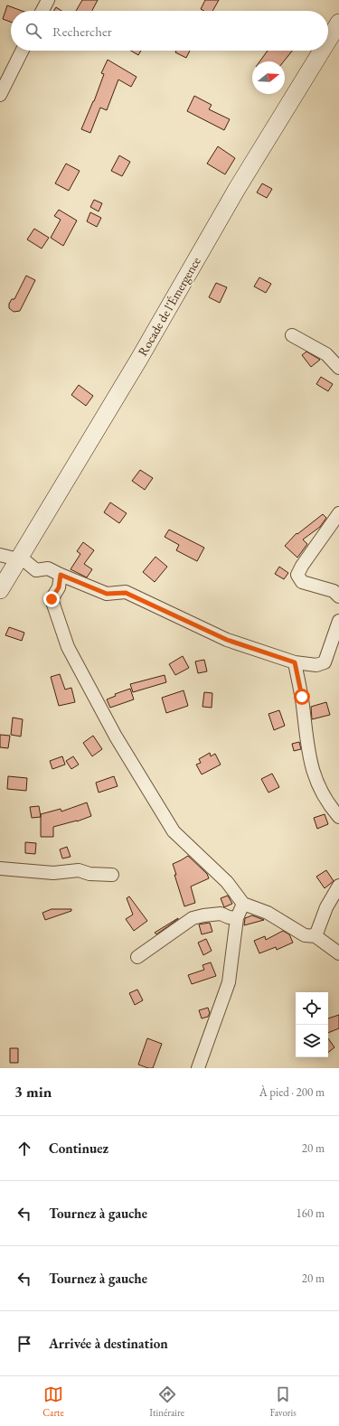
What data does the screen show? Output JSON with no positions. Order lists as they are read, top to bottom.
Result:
{
  "streets": {
    "street": ["Rocade de l'Émergence"]
  },
  "north": "right",
  "page": {
    "search": "Rechercher",
    "heading": ["3 min", "À pied · 200 m"],
    "list": [
      ["Continuez", "20 m"],
      ["Tournez à gauche", "160 m"],
      ["Tournez à gauche", "20 m"],
      "Arrivée à destination"
    ],
    "nav": ["Carte", "Itinéraire", "Favoris"]
  }
}
